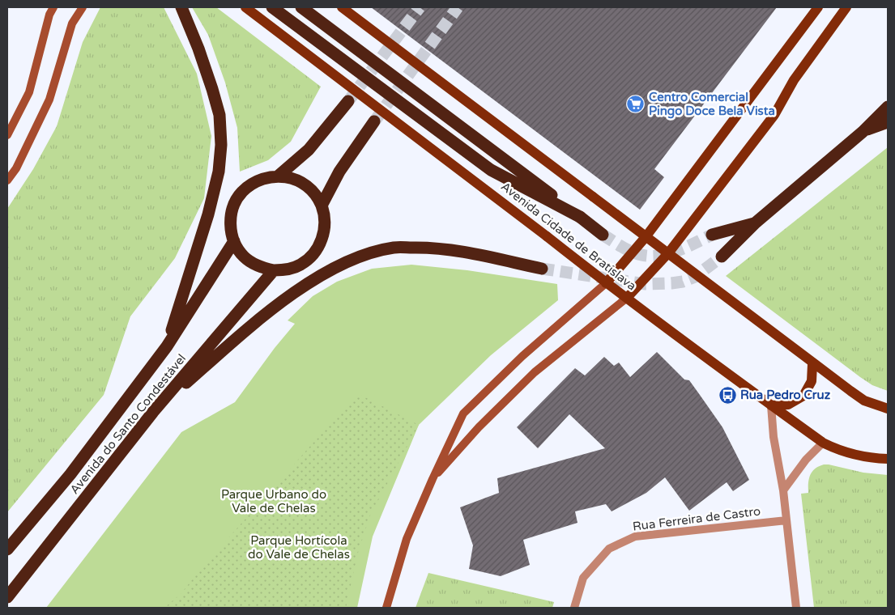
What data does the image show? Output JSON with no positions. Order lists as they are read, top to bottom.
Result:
{
  "streets": {
    "highway": ["Avenida do Santo Condestável"],
    "main road": ["Avenida Cidade de Bratislava"],
    "street": ["Rua Ferreira de Castro"]
  },
  "parks": ["Parque Urbano do Vale de Chelas", "Parque Hortícola do Vale de Chelas"],
  "places": {
    "supermarket": ["Centro Comercial Pingo Doce Bela Vista"],
    "bus stop": ["Rua Pedro Cruz"]
  }
}
